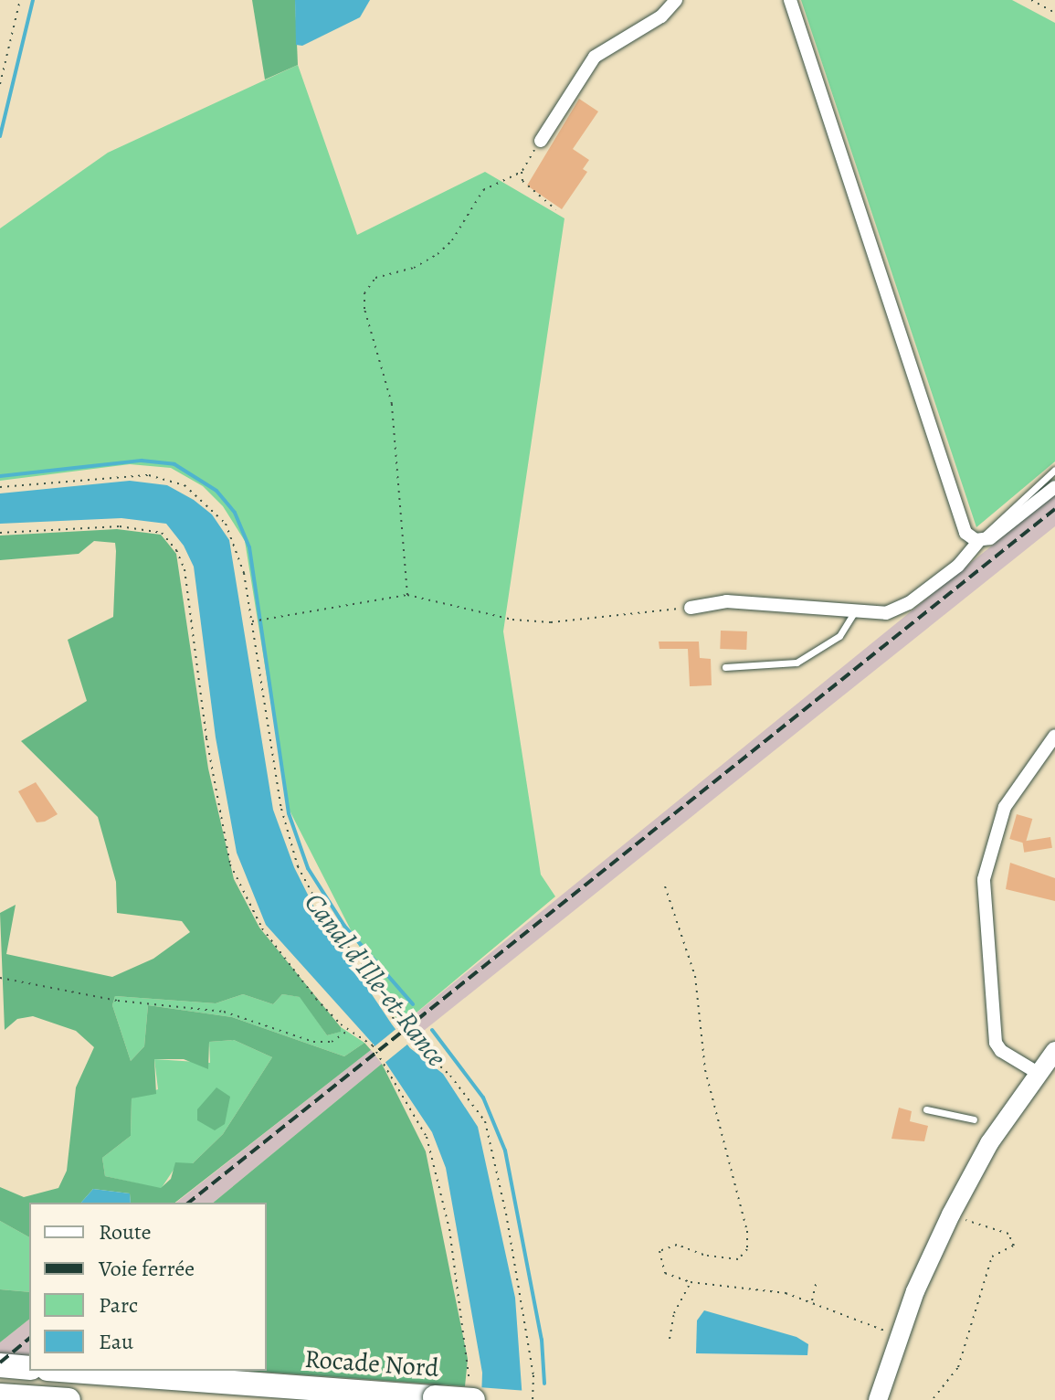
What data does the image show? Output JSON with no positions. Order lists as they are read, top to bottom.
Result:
{
  "streets": {
    "highway": ["Rocade Nord"]
  },
  "water": ["Canal d'Ille-et-Rance"],
  "legend": [
    "Route",
    "Voie ferrée",
    "Parc",
    "Eau"
  ]
}
